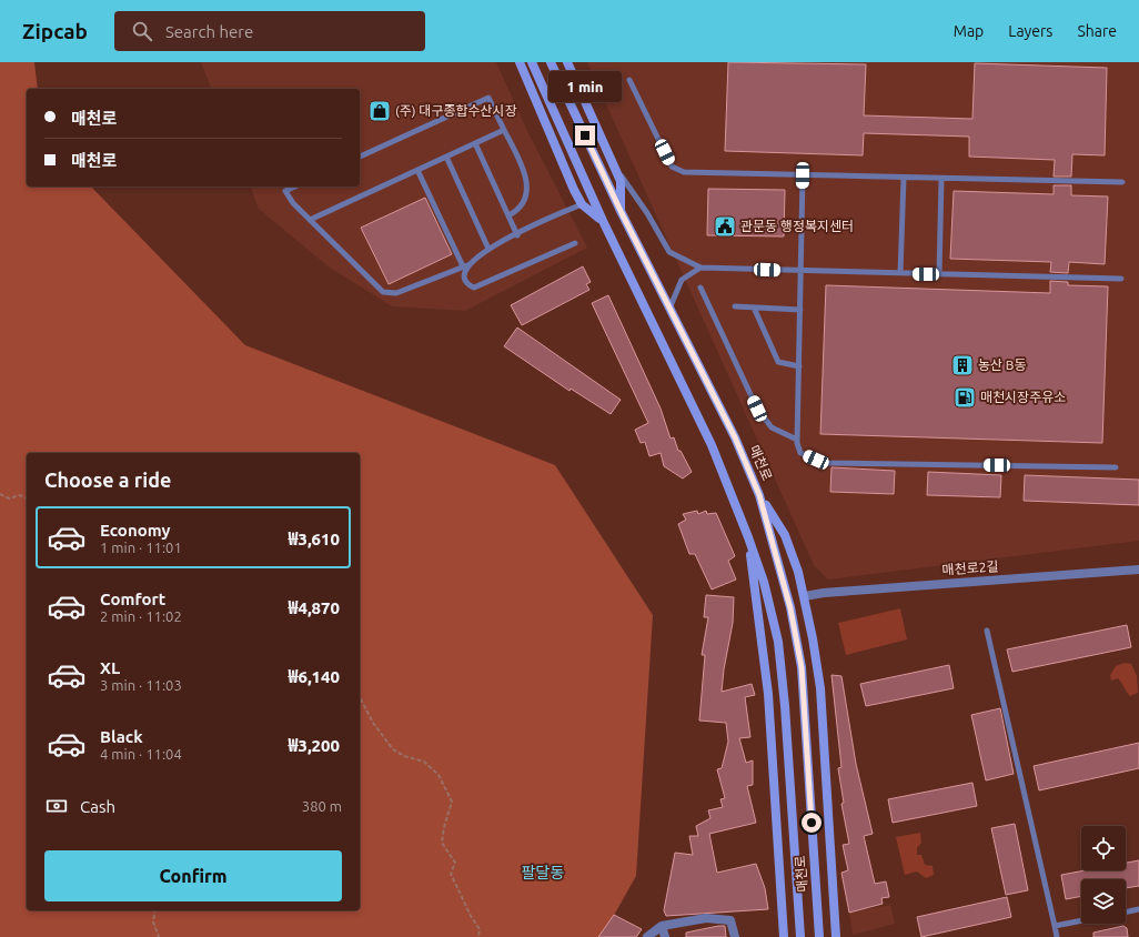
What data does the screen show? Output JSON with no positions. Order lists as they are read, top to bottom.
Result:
{
  "streets": {
    "main road": ["매천로"],
    "street": ["매천로2길"]
  },
  "districts": ["팔달동"],
  "places": {
    "shop": ["(주) 대구종합수산시장"],
    "public building": ["관문동 행정복지센터"],
    "building": ["농산 B동"],
    "fuel station": ["매천시장주유소"]
  },
  "page": {
    "header": "Zipcab",
    "search": "Search here",
    "nav": ["Map", "Layers", "Share"],
    "bubble": "1 min",
    "banner": ["매천로", "매천로"],
    "heading": "Choose a ride",
    "list": [
      {
        "name": "Economy",
        "note": "1 min · 11:01",
        "value": "₩3,610"
      },
      {
        "name": "Comfort",
        "note": "2 min · 11:02",
        "value": "₩4,870"
      },
      {
        "name": "XL",
        "note": "3 min · 11:03",
        "value": "₩6,140"
      },
      {
        "name": "Black",
        "note": "4 min · 11:04",
        "value": "₩3,200"
      }
    ],
    "pay": ["Cash", "380 m"],
    "buttons": "Confirm"
  }
}
